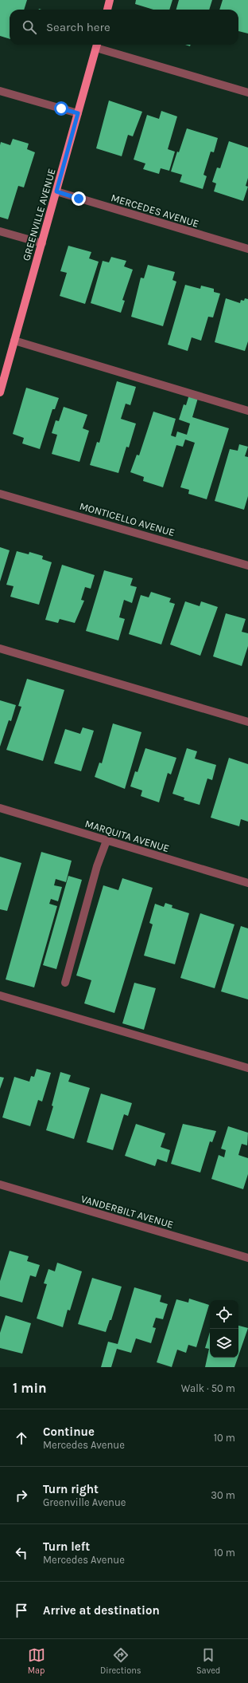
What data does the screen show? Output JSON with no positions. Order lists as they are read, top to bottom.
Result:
{
  "streets": {
    "main road": ["GREENVILLE AVENUE"],
    "street": [
      "MERCEDES AVENUE",
      "MONTICELLO AVENUE",
      "MARQUITA AVENUE",
      "VANDERBILT AVENUE"
    ]
  },
  "crossings": [
    ["MERCEDES AVENUE", "GREENVILLE AVENUE"]
  ],
  "page": {
    "search": "Search here",
    "heading": ["1 min", "Walk · 50 m"],
    "list": [
      ["Continue", "Mercedes Avenue", "10 m"],
      ["Turn right", "Greenville Avenue", "30 m"],
      ["Turn left", "Mercedes Avenue", "10 m"],
      "Arrive at destination"
    ],
    "nav": ["Map", "Directions", "Saved"]
  }
}
